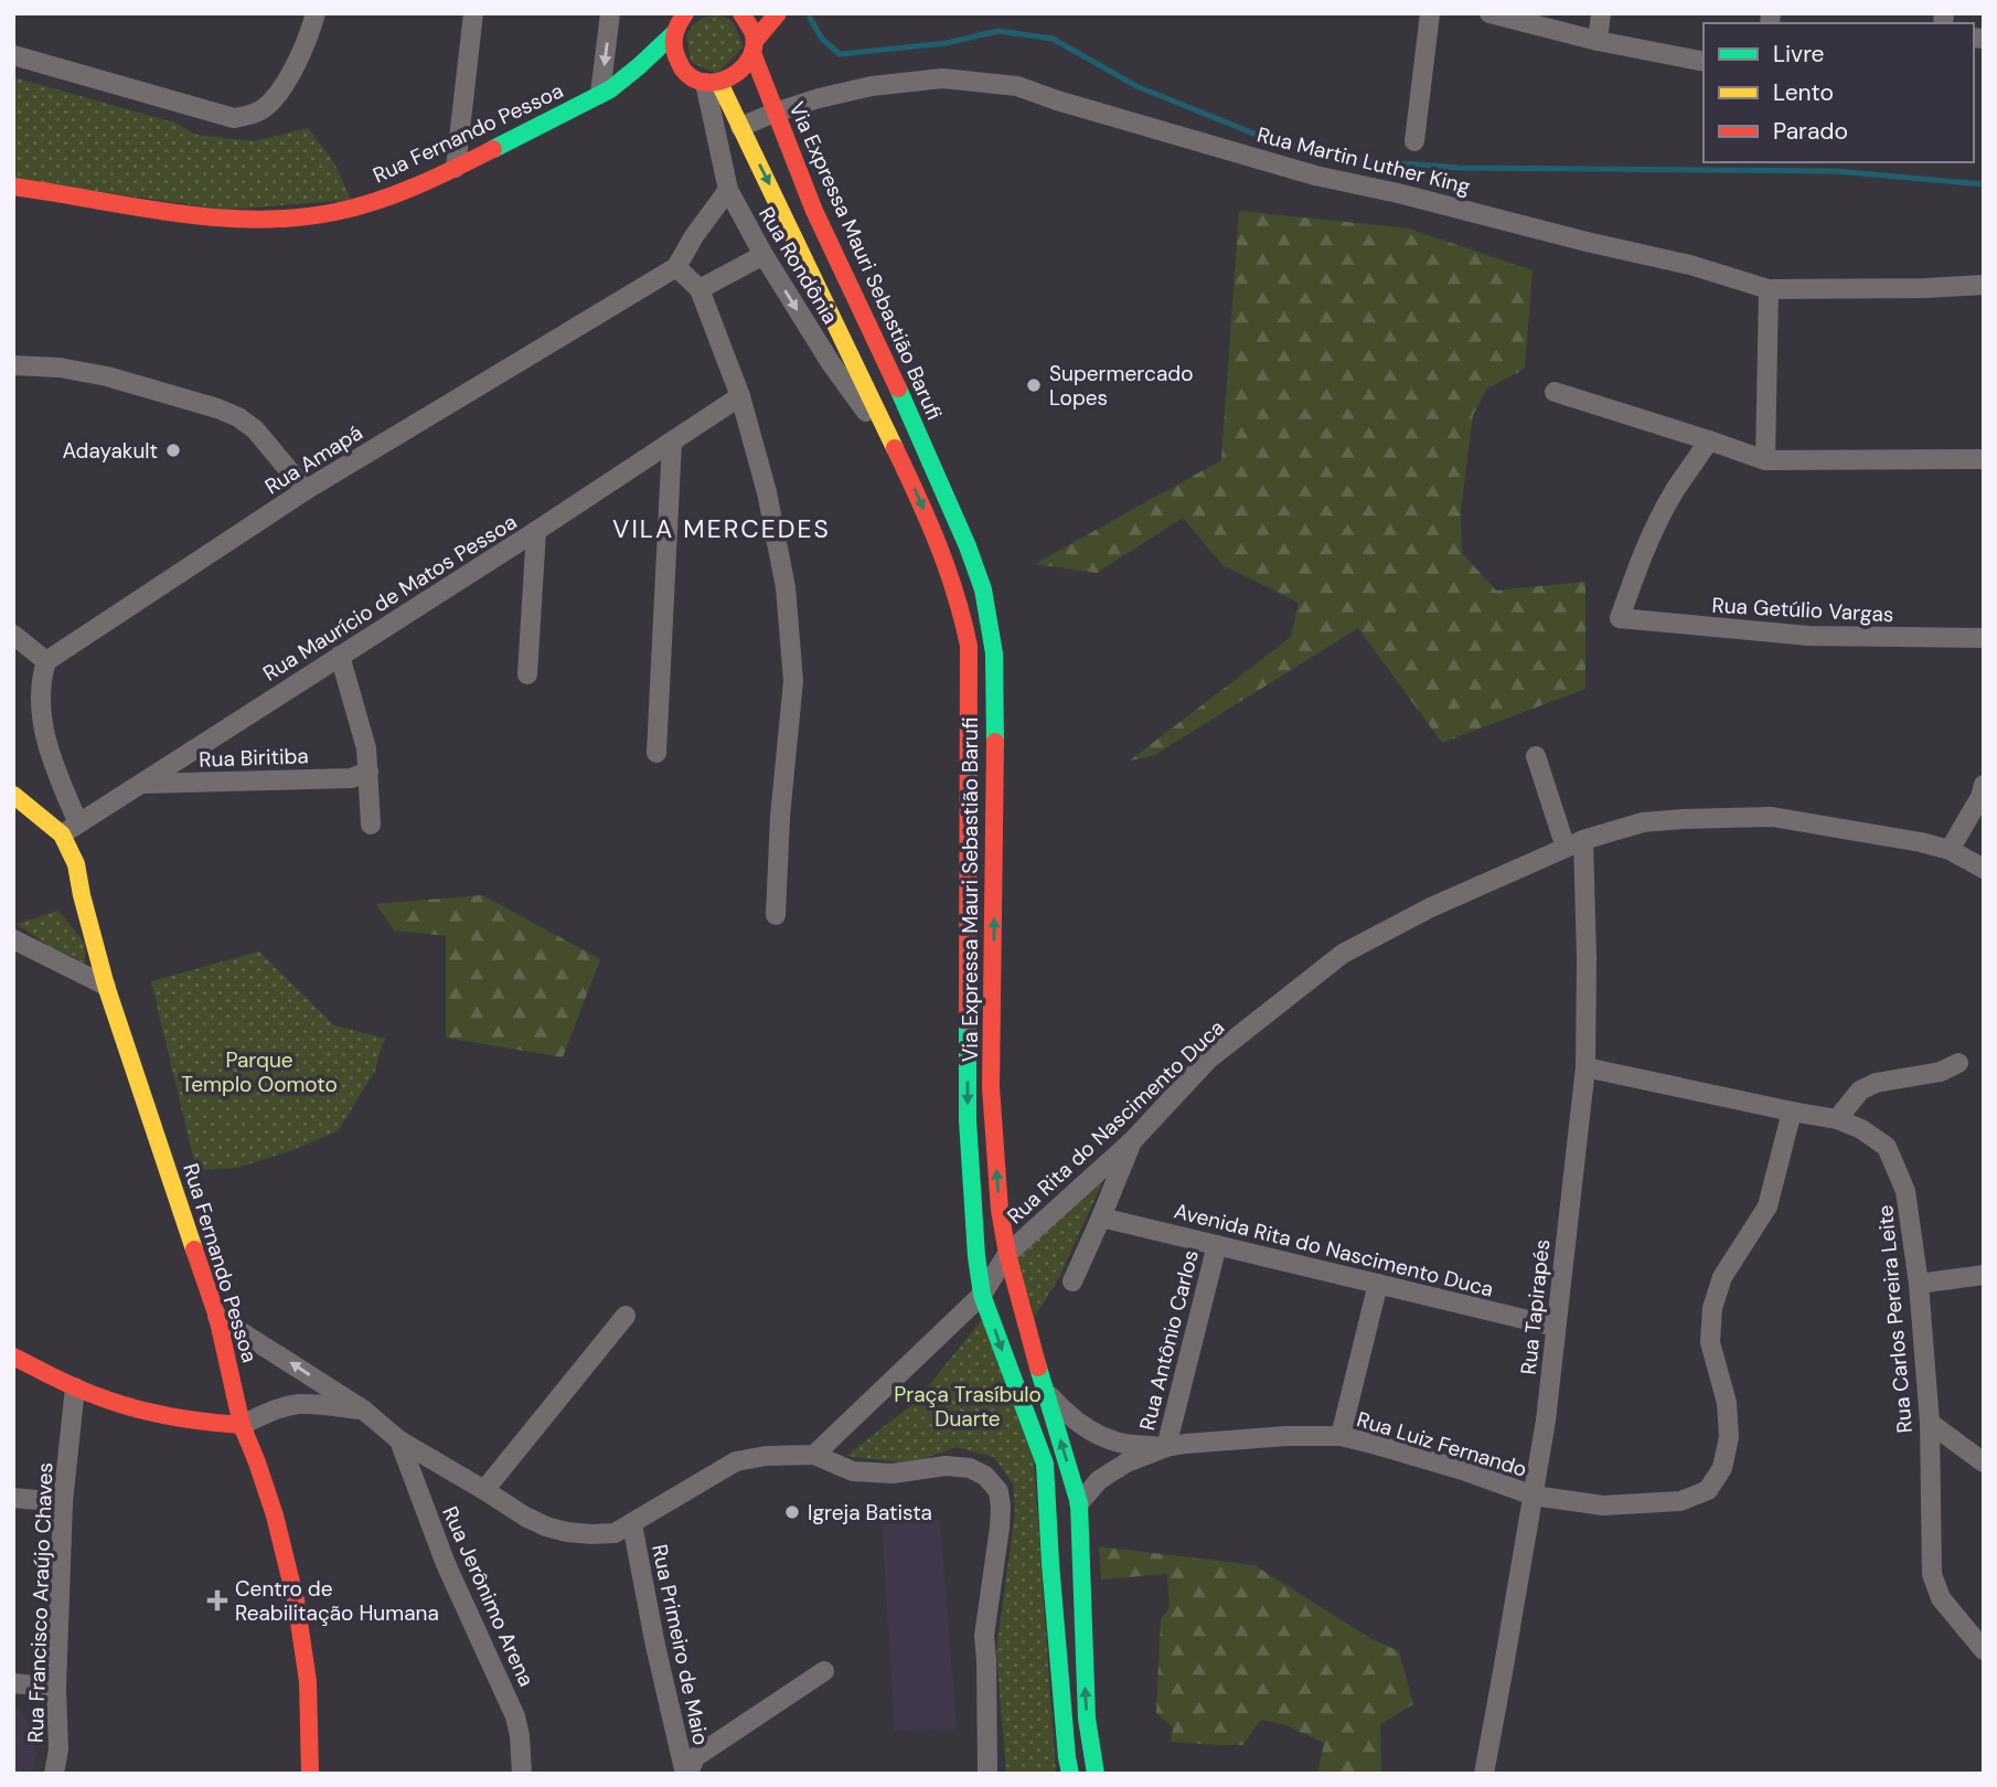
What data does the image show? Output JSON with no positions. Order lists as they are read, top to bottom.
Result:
{
  "streets": {
    "main road": ["Rua Fernando Pessoa", "Via Expressa Mauri Sebastião Barufi"],
    "street": [
      "Rua Martin Luther King",
      "Rua Rondônia",
      "Rua Amapá",
      "Rua Maurício de Matos Pessoa",
      "Rua Getúlio Vargas",
      "Rua Biritiba",
      "Rua Rita do Nascimento Duca",
      "Avenida Rita do Nascimento Duca",
      "Rua Tapirapés",
      "Rua Carlos Pereira Leite",
      "Rua Antônio Carlos",
      "Rua Luiz Fernando",
      "Rua Jerônimo Arena",
      "Rua Francisco Araújo Chaves",
      "Rua Primeiro de Maio"
    ]
  },
  "crossings": [
    ["Rua Fernando Pessoa", "Rua Maurício de Matos Pessoa"],
    ["Rua Martin Luther King", "Via Expressa Mauri Sebastião Barufi"],
    ["Via Expressa Mauri Sebastião Barufi", "Rua Rondônia"],
    ["Via Expressa Mauri Sebastião Barufi", "Rua Rita do Nascimento Duca"],
    ["Via Expressa Mauri Sebastião Barufi", "Rua Luiz Fernando"],
    ["Rua Rondônia", "Rua Amapá"],
    ["Rua Maurício de Matos Pessoa", "Rua Biritiba"],
    ["Rua Rita do Nascimento Duca", "Rua Tapirapés"],
    ["Avenida Rita do Nascimento Duca", "Rua Tapirapés"],
    ["Avenida Rita do Nascimento Duca", "Rua Antônio Carlos"],
    ["Rua Tapirapés", "Rua Carlos Pereira Leite"],
    ["Rua Tapirapés", "Rua Luiz Fernando"],
    ["Rua Carlos Pereira Leite", "Rua Luiz Fernando"],
    ["Rua Antônio Carlos", "Rua Luiz Fernando"]
  ],
  "districts": ["VILA MERCEDES"],
  "parks": ["Parque Templo Oomoto", "Praça Trasíbulo Duarte"],
  "places": {
    "other": ["Supermercado Lopes", "Adayakult", "Igreja Batista"],
    "health": ["Centro de Reabilitação Humana"]
  },
  "legend": ["Livre", "Lento", "Parado"]
}
